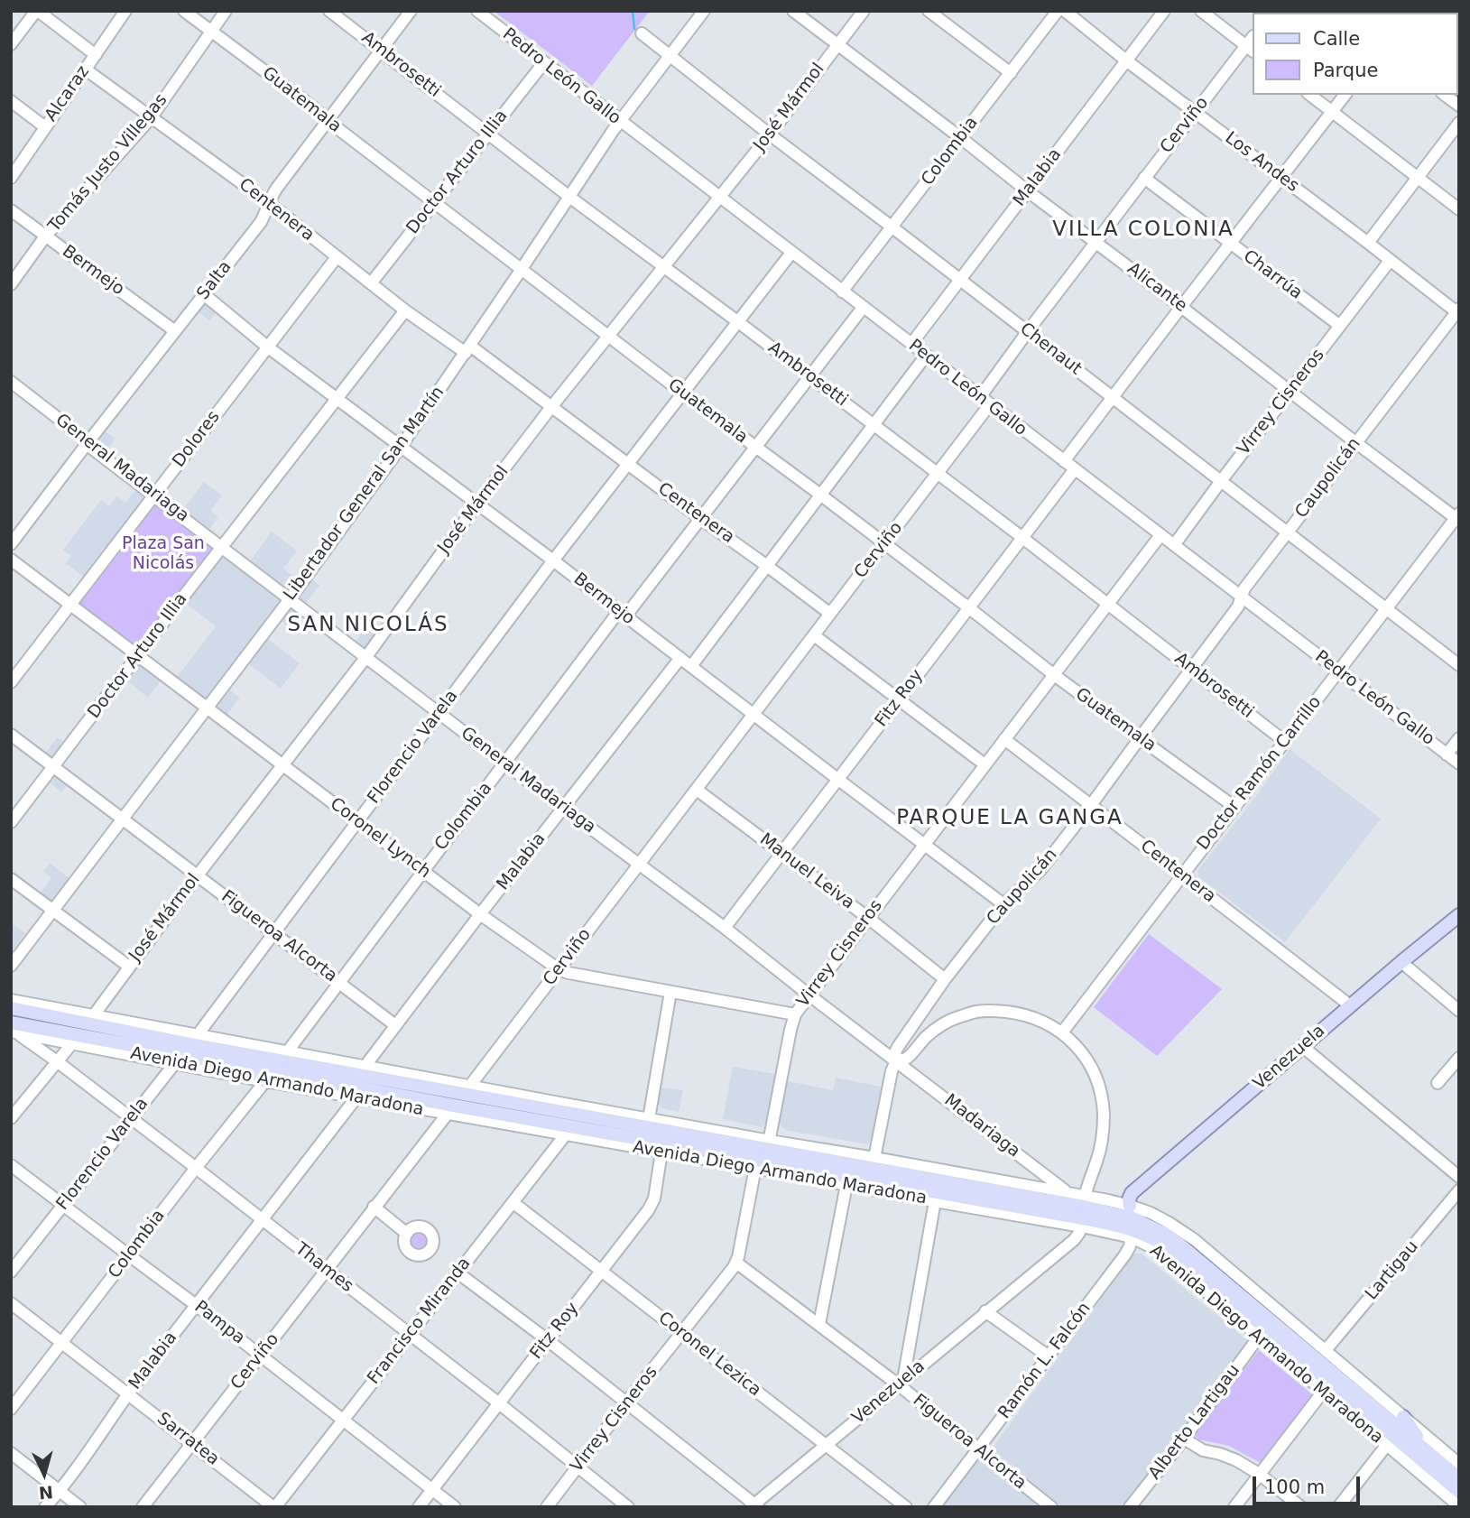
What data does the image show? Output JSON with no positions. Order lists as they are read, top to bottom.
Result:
{
  "streets": {
    "main road": ["Venezuela", "Avenida Diego Armando Maradona"],
    "street": [
      "Ambrosetti",
      "Pedro León Gallo",
      "Alcaraz",
      "Guatemala",
      "José Mármol",
      "Cerviño",
      "Colombia",
      "Los Andes",
      "Tomás Justo Villegas",
      "Doctor Arturo Illia",
      "Malabia",
      "Centenera",
      "Bermejo",
      "Charrúa",
      "Salta",
      "Alicante",
      "Chenaut",
      "Virrey Cisneros",
      "Dolores",
      "General Madariaga",
      "Caupolicán",
      "Libertador General San Martín",
      "Fitz Roy",
      "Florencio Varela",
      "Doctor Ramón Carrillo",
      "Coronel Lynch",
      "Manuel Leiva",
      "Figueroa Alcorta",
      "Madariaga",
      "Thames",
      "Lartigau",
      "Francisco Miranda",
      "Pampa",
      "Coronel Lezica",
      "Ramón L. Falcón",
      "Alberto Lartigau",
      "Sarratea"
    ]
  },
  "crossings": [
    ["Ambrosetti", "José Mármol"],
    ["Ambrosetti", "Cerviño"],
    ["Ambrosetti", "Colombia"],
    ["Ambrosetti", "Doctor Arturo Illia"],
    ["Ambrosetti", "Salta"],
    ["Ambrosetti", "Virrey Cisneros"],
    ["Ambrosetti", "Caupolicán"],
    ["Ambrosetti", "Libertador General San Martín"],
    ["Ambrosetti", "Fitz Roy"],
    ["Ambrosetti", "Florencio Varela"],
    ["Ambrosetti", "Doctor Ramón Carrillo"],
    ["Pedro León Gallo", "José Mármol"],
    ["Pedro León Gallo", "Cerviño"],
    ["Pedro León Gallo", "Colombia"],
    ["Pedro León Gallo", "Doctor Arturo Illia"],
    ["Pedro León Gallo", "Malabia"],
    ["Pedro León Gallo", "Virrey Cisneros"],
    ["Pedro León Gallo", "Caupolicán"],
    ["Pedro León Gallo", "Libertador General San Martín"],
    ["Pedro León Gallo", "Fitz Roy"],
    ["Pedro León Gallo", "Florencio Varela"],
    ["Pedro León Gallo", "Doctor Ramón Carrillo"],
    ["Alcaraz", "Centenera"],
    ["Guatemala", "José Mármol"],
    ["Guatemala", "Cerviño"],
    ["Guatemala", "Colombia"],
    ["Guatemala", "Tomás Justo Villegas"],
    ["Guatemala", "Doctor Arturo Illia"],
    ["Guatemala", "Salta"],
    ["Guatemala", "Virrey Cisneros"],
    ["Guatemala", "Caupolicán"],
    ["Guatemala", "Libertador General San Martín"],
    ["Guatemala", "Fitz Roy"],
    ["Guatemala", "Florencio Varela"],
    ["Guatemala", "Doctor Ramón Carrillo"],
    ["José Mármol", "Centenera"],
    ["José Mármol", "Bermejo"],
    ["José Mármol", "Alicante"],
    ["José Mármol", "Chenaut"],
    ["José Mármol", "General Madariaga"],
    ["José Mármol", "Coronel Lynch"],
    ["José Mármol", "Figueroa Alcorta"],
    ["José Mármol", "Avenida Diego Armando Maradona"],
    ["Cerviño", "Los Andes"],
    ["Cerviño", "Centenera"],
    ["Cerviño", "Bermejo"],
    ["Cerviño", "Charrúa"],
    ["Cerviño", "Alicante"],
    ["Cerviño", "Chenaut"],
    ["Cerviño", "General Madariaga"],
    ["Cerviño", "Coronel Lynch"],
    ["Cerviño", "Manuel Leiva"],
    ["Cerviño", "Avenida Diego Armando Maradona"],
    ["Cerviño", "Thames"],
    ["Cerviño", "Pampa"],
    ["Cerviño", "Sarratea"],
    ["Colombia", "Centenera"],
    ["Colombia", "Bermejo"],
    ["Colombia", "Alicante"],
    ["Colombia", "Chenaut"],
    ["Colombia", "General Madariaga"],
    ["Colombia", "Coronel Lynch"],
    ["Colombia", "Figueroa Alcorta"],
    ["Colombia", "Avenida Diego Armando Maradona"],
    ["Colombia", "Thames"],
    ["Colombia", "Pampa"],
    ["Colombia", "Sarratea"],
    ["Los Andes", "Malabia"],
    ["Los Andes", "Virrey Cisneros"],
    ["Los Andes", "Caupolicán"],
    ["Tomás Justo Villegas", "Centenera"],
    ["Tomás Justo Villegas", "Bermejo"],
    ["Doctor Arturo Illia", "Centenera"],
    ["Doctor Arturo Illia", "Bermejo"],
    ["Doctor Arturo Illia", "General Madariaga"],
    ["Doctor Arturo Illia", "Coronel Lynch"],
    ["Doctor Arturo Illia", "Figueroa Alcorta"],
    ["Malabia", "Bermejo"],
    ["Malabia", "Alicante"],
    ["Malabia", "Chenaut"],
    ["Malabia", "General Madariaga"],
    ["Malabia", "Coronel Lynch"],
    ["Malabia", "Figueroa Alcorta"],
    ["Malabia", "Avenida Diego Armando Maradona"],
    ["Malabia", "Thames"],
    ["Malabia", "Pampa"],
    ["Malabia", "Sarratea"],
    ["Centenera", "Salta"],
    ["Centenera", "Virrey Cisneros"],
    ["Centenera", "Dolores"],
    ["Centenera", "Caupolicán"],
    ["Centenera", "Libertador General San Martín"],
    ["Centenera", "Florencio Varela"],
    ["Centenera", "Doctor Ramón Carrillo"],
    ["Centenera", "Venezuela"],
    ["Bermejo", "Salta"],
    ["Bermejo", "Virrey Cisneros"],
    ["Bermejo", "Dolores"],
    ["Bermejo", "Caupolicán"],
    ["Bermejo", "Libertador General San Martín"],
    ["Bermejo", "Fitz Roy"],
    ["Bermejo", "Florencio Varela"],
    ["Charrúa", "Virrey Cisneros"],
    ["Salta", "General Madariaga"],
    ["Alicante", "Virrey Cisneros"],
    ["Alicante", "Caupolicán"],
    ["Alicante", "Doctor Ramón Carrillo"],
    ["Chenaut", "Virrey Cisneros"],
    ["Chenaut", "Caupolicán"],
    ["Chenaut", "Libertador General San Martín"],
    ["Chenaut", "Doctor Ramón Carrillo"],
    ["Virrey Cisneros", "General Madariaga"],
    ["Virrey Cisneros", "Coronel Lynch"],
    ["Virrey Cisneros", "Manuel Leiva"],
    ["Virrey Cisneros", "Figueroa Alcorta"],
    ["Virrey Cisneros", "Avenida Diego Armando Maradona"],
    ["Virrey Cisneros", "Thames"],
    ["Virrey Cisneros", "Coronel Lezica"],
    ["Dolores", "General Madariaga"],
    ["Dolores", "Coronel Lynch"],
    ["General Madariaga", "Caupolicán"],
    ["General Madariaga", "Libertador General San Martín"],
    ["General Madariaga", "Fitz Roy"],
    ["General Madariaga", "Florencio Varela"],
    ["General Madariaga", "Madariaga"],
    ["Caupolicán", "Manuel Leiva"],
    ["Caupolicán", "Avenida Diego Armando Maradona"],
    ["Caupolicán", "Madariaga"],
    ["Libertador General San Martín", "Coronel Lynch"],
    ["Libertador General San Martín", "Figueroa Alcorta"],
    ["Fitz Roy", "Manuel Leiva"],
    ["Fitz Roy", "Avenida Diego Armando Maradona"],
    ["Fitz Roy", "Thames"],
    ["Fitz Roy", "Pampa"],
    ["Fitz Roy", "Coronel Lezica"],
    ["Florencio Varela", "Coronel Lynch"],
    ["Florencio Varela", "Figueroa Alcorta"],
    ["Florencio Varela", "Avenida Diego Armando Maradona"],
    ["Florencio Varela", "Thames"],
    ["Florencio Varela", "Pampa"],
    ["Figueroa Alcorta", "Venezuela"],
    ["Figueroa Alcorta", "Ramón L. Falcón"],
    ["Venezuela", "Avenida Diego Armando Maradona"],
    ["Venezuela", "Coronel Lezica"],
    ["Venezuela", "Ramón L. Falcón"],
    ["Avenida Diego Armando Maradona", "Madariaga"],
    ["Avenida Diego Armando Maradona", "Thames"],
    ["Avenida Diego Armando Maradona", "Lartigau"],
    ["Avenida Diego Armando Maradona", "Francisco Miranda"],
    ["Avenida Diego Armando Maradona", "Ramón L. Falcón"],
    ["Avenida Diego Armando Maradona", "Alberto Lartigau"],
    ["Thames", "Francisco Miranda"],
    ["Francisco Miranda", "Pampa"],
    ["Francisco Miranda", "Coronel Lezica"],
    ["Francisco Miranda", "Sarratea"]
  ],
  "districts": ["VILLA COLONIA", "SAN NICOLÁS", "PARQUE LA GANGA"],
  "parks": ["Plaza San Nicolás"],
  "legend": ["Calle", "Parque"],
  "scale_bar": "100 m",
  "north": "bottom"
}
